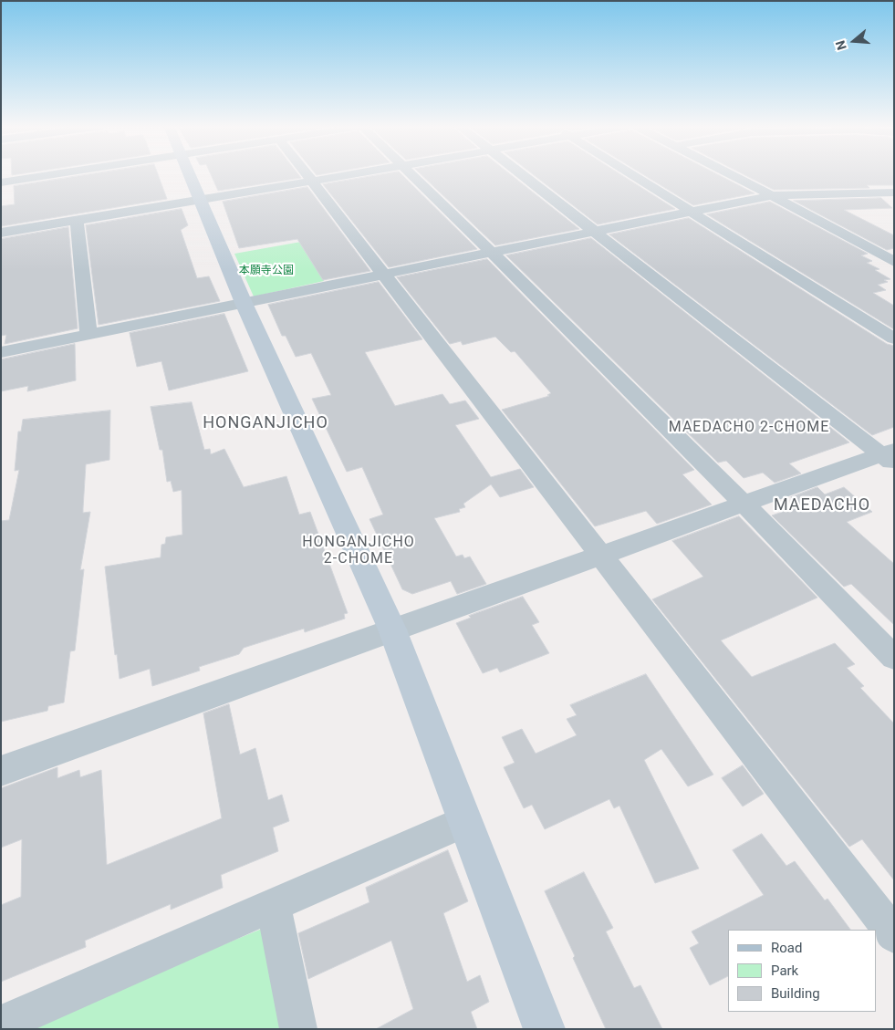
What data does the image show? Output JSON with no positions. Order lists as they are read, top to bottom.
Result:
{
  "districts": [
    "HONGANJICHO",
    "MAEDACHO 2-CHOME",
    "MAEDACHO",
    "HONGANJICHO 2-CHOME"
  ],
  "parks": ["本願寺公園"],
  "legend": ["Road", "Park", "Building"],
  "north": "left"
}
